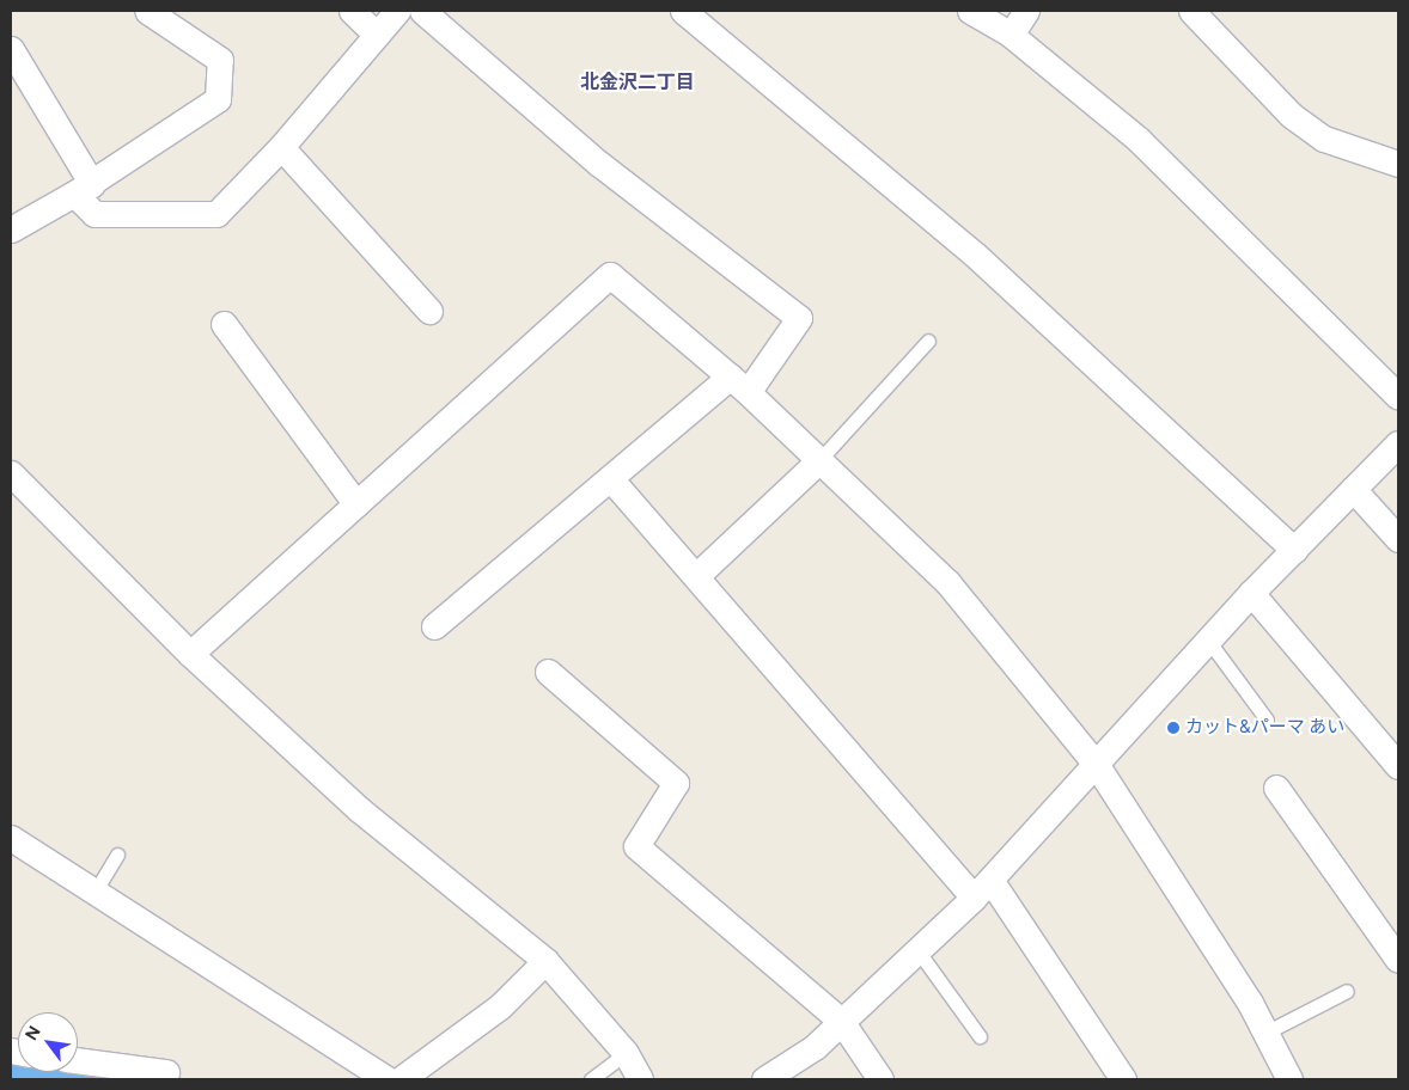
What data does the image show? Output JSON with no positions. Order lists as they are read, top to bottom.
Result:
{
  "districts": ["北金沢二丁目"],
  "places": ["カット&パーマ あい"],
  "north": "top left"
}
